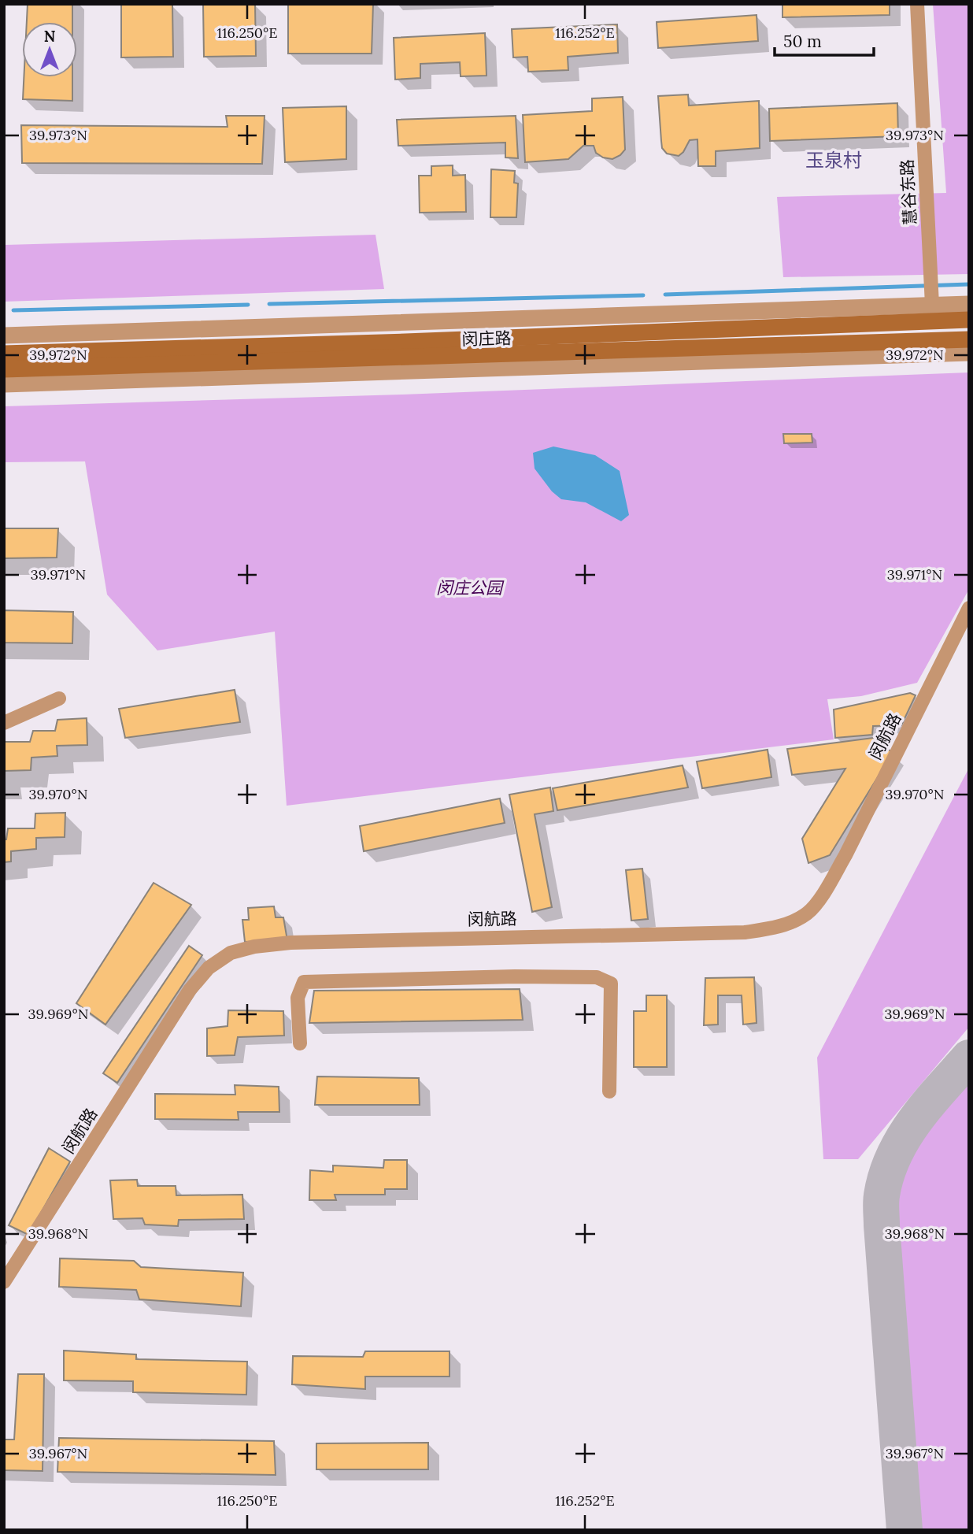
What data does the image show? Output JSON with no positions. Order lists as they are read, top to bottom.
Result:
{
  "streets": {
    "main road": ["闵庄路"],
    "street": ["慧谷东路", "闵航路"]
  },
  "crossings": [
    ["慧谷东路", "闵庄路"]
  ],
  "districts": ["玉泉村"],
  "parks": ["闵庄公园"],
  "scale_bar": "50 m",
  "north": "top",
  "coordinates": [
    "116.250°E",
    "116.252°E",
    "39.973°N",
    "39.972°N",
    "39.971°N",
    "39.970°N",
    "39.969°N",
    "39.968°N",
    "39.967°N"
  ]
}
